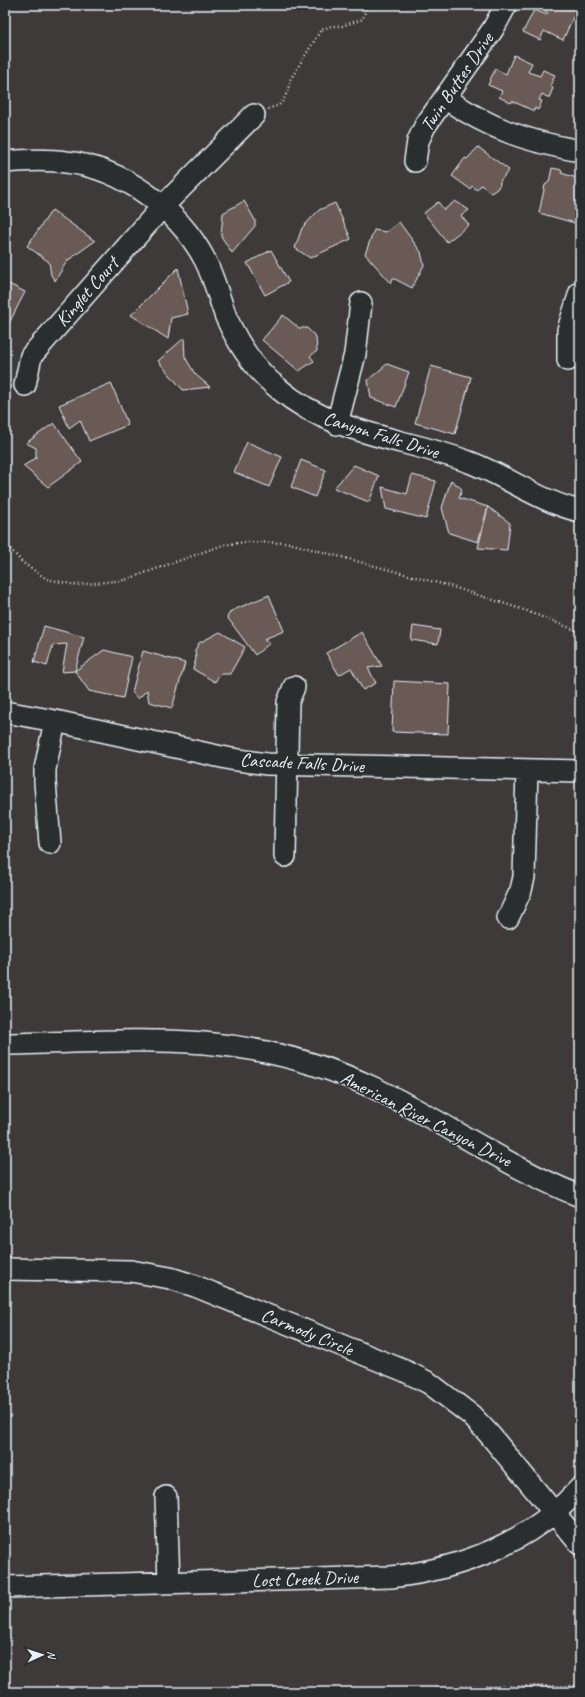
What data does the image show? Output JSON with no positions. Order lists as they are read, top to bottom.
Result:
{
  "streets": {
    "street": [
      "Twin Buttes Drive",
      "Kinglet Court",
      "Canyon Falls Drive",
      "Cascade Falls Drive",
      "American River Canyon Drive",
      "Carmody Circle",
      "Lost Creek Drive"
    ]
  },
  "crossings": [
    ["Kinglet Court", "Canyon Falls Drive"],
    ["Carmody Circle", "Lost Creek Drive"]
  ],
  "north": "right"
}
